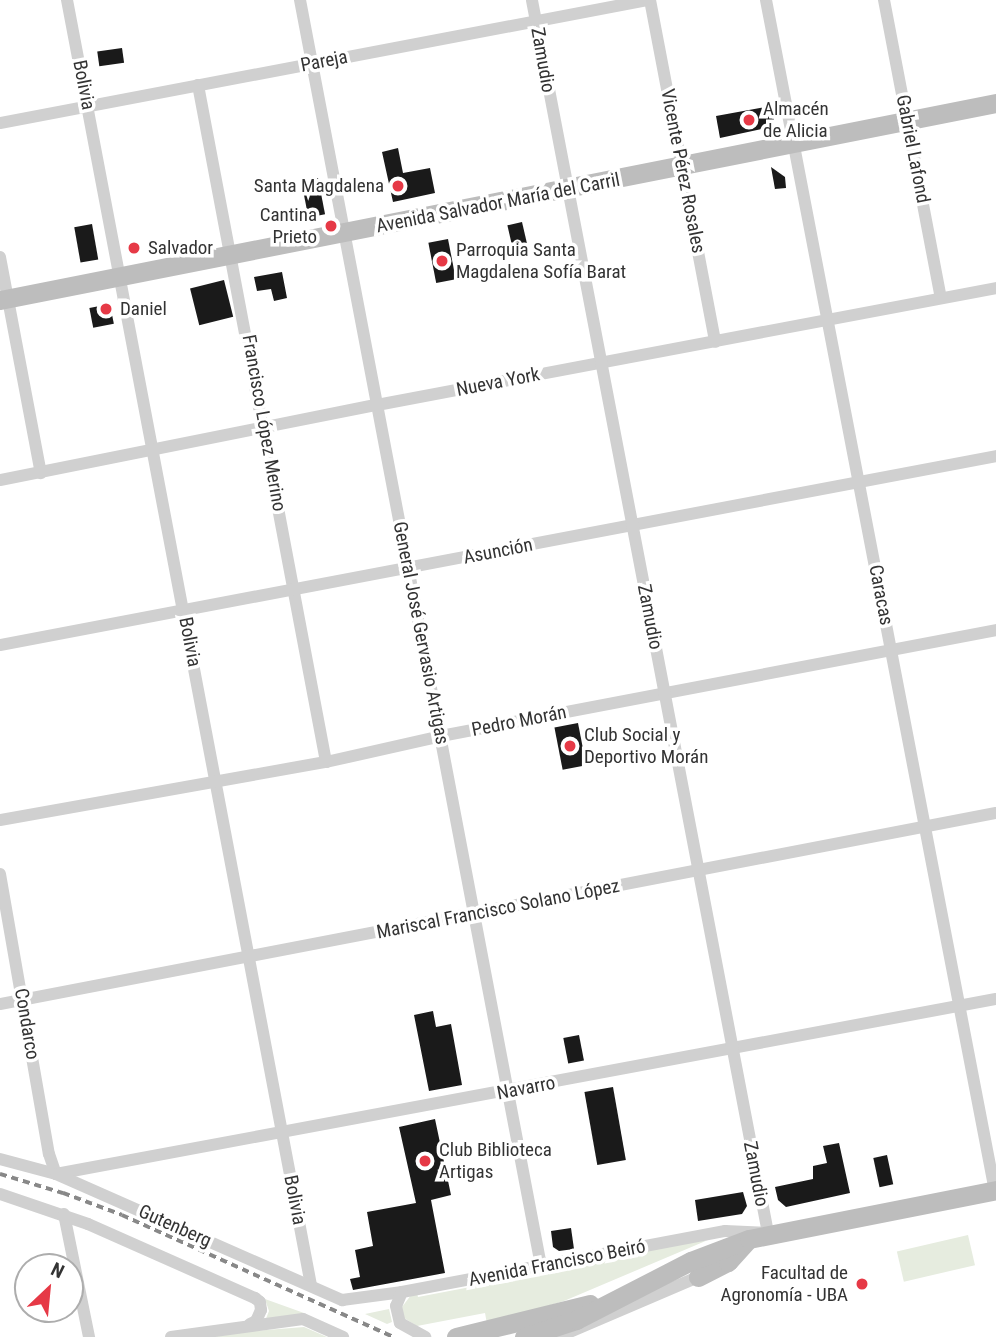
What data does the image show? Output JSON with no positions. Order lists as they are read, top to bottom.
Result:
{
  "streets": {
    "main road": ["Avenida Salvador María del Carril", "Avenida Francisco Beiró"],
    "street": [
      "Zamudio",
      "Pareja",
      "Bolivia",
      "Gabriel Lafond",
      "Vicente Pérez Rosales",
      "Nueva York",
      "Francisco López Merino",
      "Asunción",
      "Caracas",
      "General José Gervasio Artigas",
      "Pedro Morán",
      "Mariscal Francisco Solano López",
      "Condarco",
      "Navarro",
      "Gutenberg"
    ]
  },
  "crossings": [
    ["Zamudio", "Pareja"],
    ["Zamudio", "Avenida Salvador María del Carril"],
    ["Zamudio", "Nueva York"],
    ["Zamudio", "Asunción"],
    ["Zamudio", "Pedro Morán"],
    ["Zamudio", "Mariscal Francisco Solano López"],
    ["Zamudio", "Navarro"],
    ["Zamudio", "Avenida Francisco Beiró"],
    ["Pareja", "Bolivia"],
    ["Pareja", "Vicente Pérez Rosales"],
    ["Pareja", "Francisco López Merino"],
    ["Pareja", "General José Gervasio Artigas"],
    ["Bolivia", "Avenida Salvador María del Carril"],
    ["Bolivia", "Nueva York"],
    ["Bolivia", "Asunción"],
    ["Bolivia", "Pedro Morán"],
    ["Bolivia", "Mariscal Francisco Solano López"],
    ["Bolivia", "Navarro"],
    ["Bolivia", "Gutenberg"],
    ["Gabriel Lafond", "Avenida Salvador María del Carril"],
    ["Gabriel Lafond", "Nueva York"],
    ["Vicente Pérez Rosales", "Avenida Salvador María del Carril"],
    ["Vicente Pérez Rosales", "Nueva York"],
    ["Avenida Salvador María del Carril", "Francisco López Merino"],
    ["Avenida Salvador María del Carril", "Caracas"],
    ["Avenida Salvador María del Carril", "General José Gervasio Artigas"],
    ["Nueva York", "Francisco López Merino"],
    ["Nueva York", "Caracas"],
    ["Nueva York", "General José Gervasio Artigas"],
    ["Francisco López Merino", "Asunción"],
    ["Francisco López Merino", "Pedro Morán"],
    ["Asunción", "Caracas"],
    ["Asunción", "General José Gervasio Artigas"],
    ["Caracas", "Pedro Morán"],
    ["Caracas", "Mariscal Francisco Solano López"],
    ["Caracas", "Navarro"],
    ["Caracas", "Avenida Francisco Beiró"],
    ["General José Gervasio Artigas", "Pedro Morán"],
    ["General José Gervasio Artigas", "Mariscal Francisco Solano López"],
    ["General José Gervasio Artigas", "Navarro"],
    ["General José Gervasio Artigas", "Avenida Francisco Beiró"],
    ["Mariscal Francisco Solano López", "Condarco"],
    ["Condarco", "Navarro"],
    ["Condarco", "Gutenberg"],
    ["Navarro", "Gutenberg"],
    ["Gutenberg", "Avenida Francisco Beiró"]
  ],
  "places": [
    "Almacén de Alicia",
    "Santa Magdalena",
    "Cantina Prieto",
    "Salvador",
    "Parroquia Santa Magdalena Sofía Barat",
    "Daniel",
    "Club Social y Deportivo Morán",
    "Club Biblioteca Artigas",
    "Facultad de Agronomía - UBA"
  ],
  "north": "top right"
}
